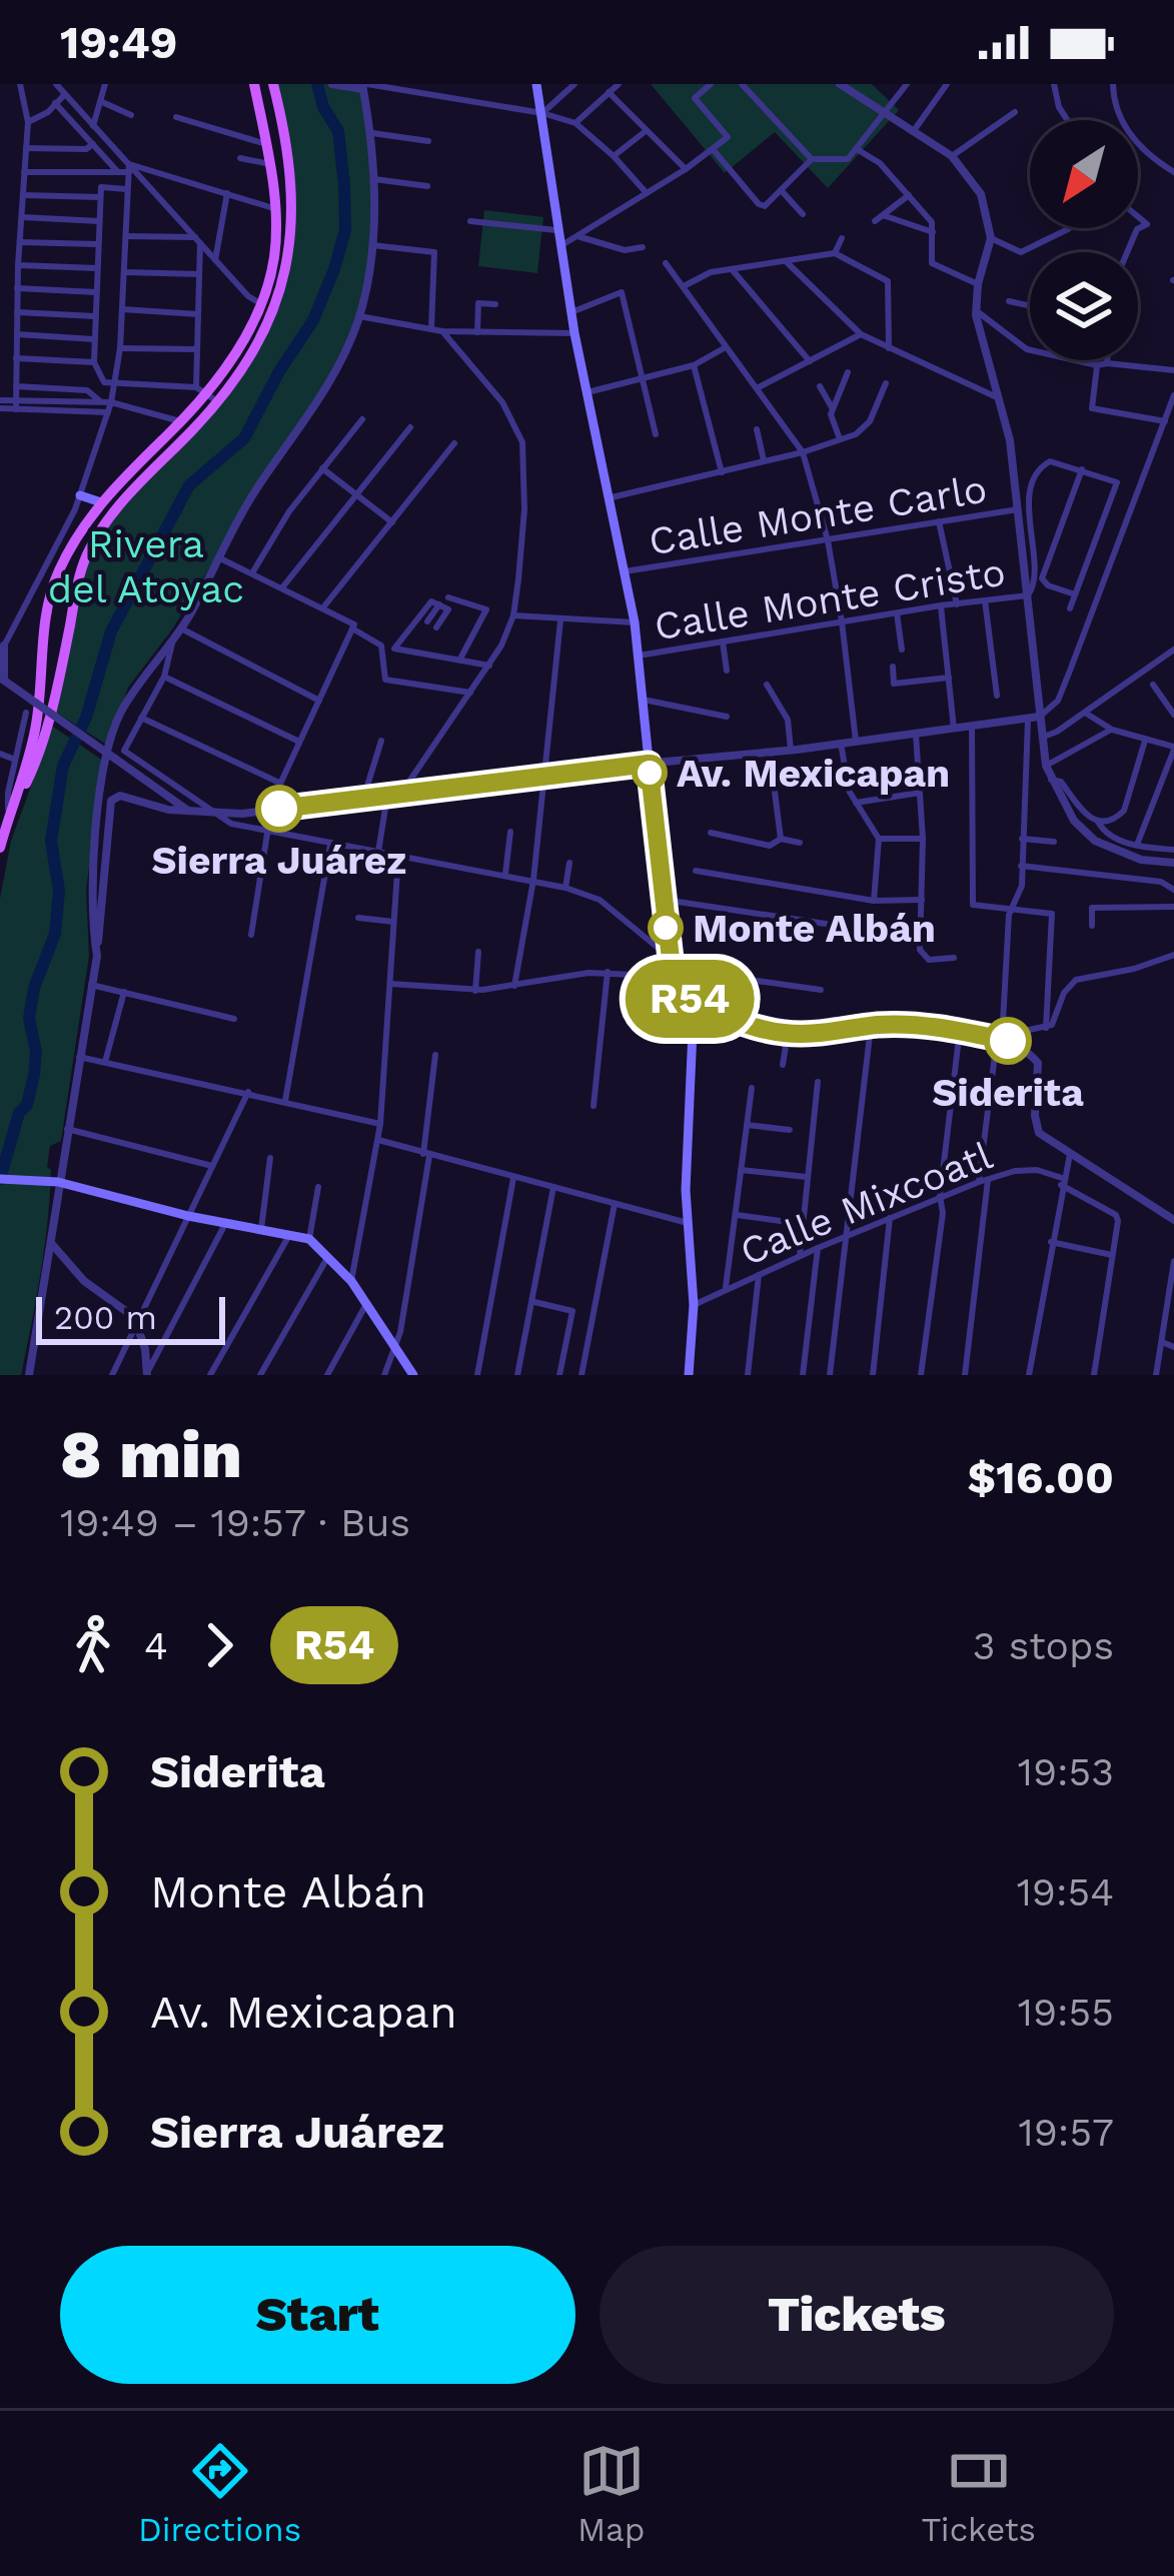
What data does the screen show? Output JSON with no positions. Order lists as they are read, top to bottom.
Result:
{
  "streets": {
    "street": ["Calle Monte Carlo", "Calle Monte Cristo", "Calle Mixcoatl"]
  },
  "parks": ["Rivera del Atoyac"],
  "places": [
    "Av. Mexicapan",
    "Sierra Juárez",
    "Monte Albán",
    "Siderita"
  ],
  "lines": ["bus line R54"],
  "scale_bar": "200 m",
  "north": "bottom left",
  "page": {
    "status": "19:49",
    "on_map": "R54",
    "scale": "200 m",
    "heading": ["8 min", "19:49 – 19:57 · Bus", "$16.00"],
    "legs": ["4", "R54", "3 stops"],
    "list": [
      {
        "name": "Siderita",
        "value": "19:53"
      },
      {
        "name": "Monte Albán",
        "value": "19:54"
      },
      {
        "name": "Av. Mexicapan",
        "value": "19:55"
      },
      {
        "name": "Sierra Juárez",
        "value": "19:57"
      }
    ],
    "buttons": ["Start", "Tickets"],
    "tabs": ["Directions", "Map", "Tickets"]
  }
}
